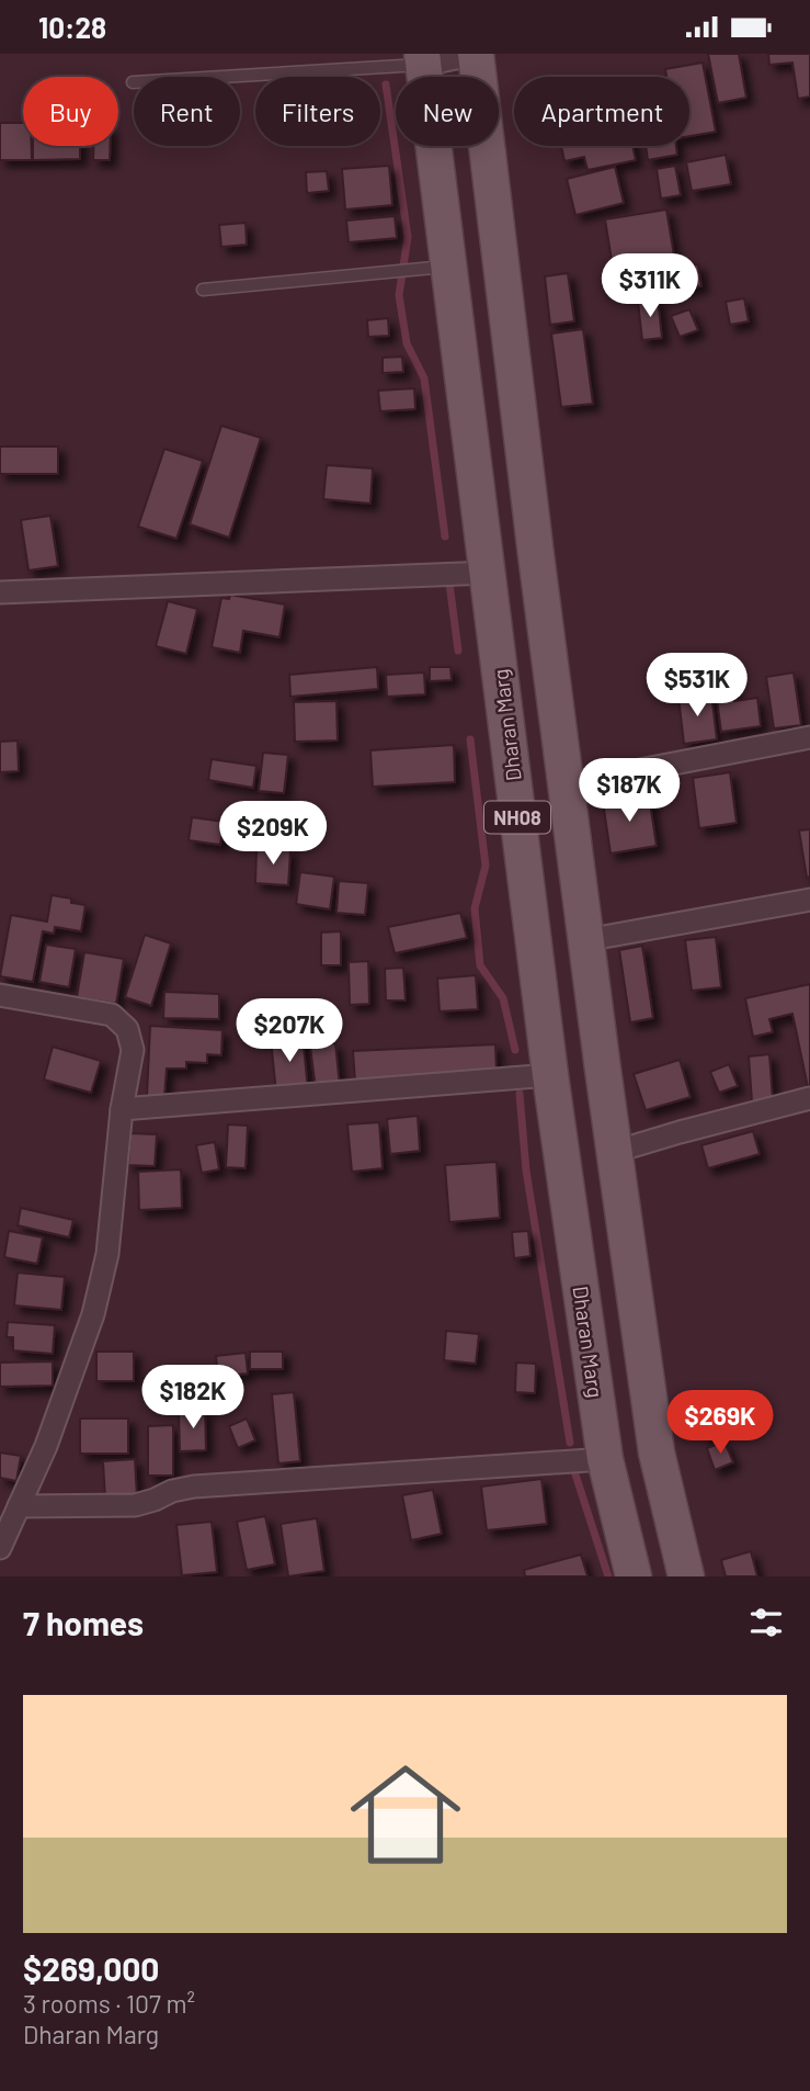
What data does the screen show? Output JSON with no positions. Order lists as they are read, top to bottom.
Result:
{
  "streets": {
    "main road": ["Dharan Marg", "NH08"]
  },
  "page": {
    "status": "10:28",
    "chip": [
      "Buy",
      "Rent",
      "Filters",
      "New",
      "Apartment"
    ],
    "price": [
      "$311K",
      "$531K",
      "$187K",
      "$209K",
      "$207K",
      "$182K",
      "$269K"
    ],
    "heading": "7 homes",
    "list": [
      {
        "name": "$269,000",
        "note": "3 rooms · 107 m² · Dharan Marg"
      }
    ]
  }
}
